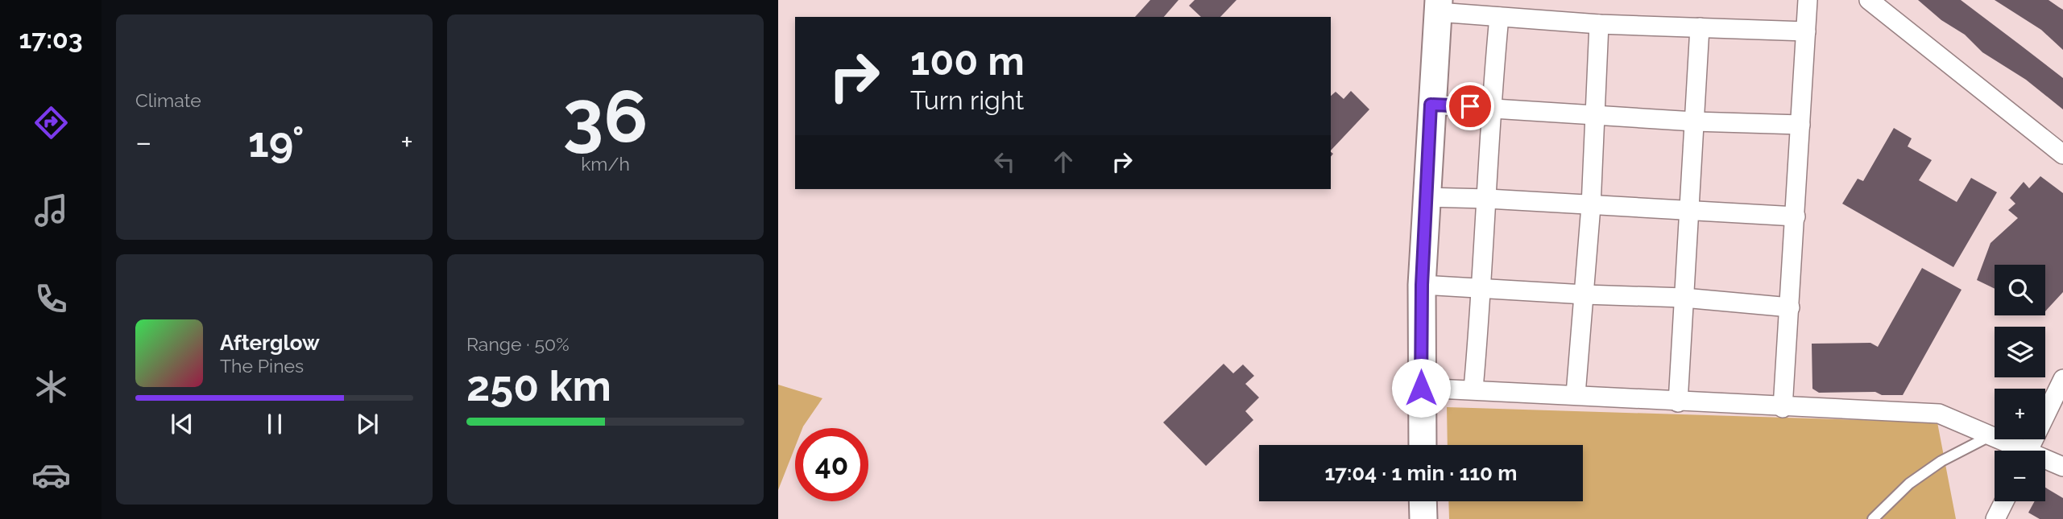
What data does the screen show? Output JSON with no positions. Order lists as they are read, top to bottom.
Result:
{
  "page": {
    "tabs": "17:03",
    "tile": [
      "Climate",
      ["36", "km/h"],
      ["Range · 50%", "250 km"]
    ],
    "turn": ["100 m", "Turn right"],
    "heat": ["−", "19°", "+"],
    "map_buttons": ["+", "−"],
    "song": ["Afterglow", "The Pines"],
    "limit": "40",
    "trip": "17:04 · 1 min · 110 m"
  }
}
